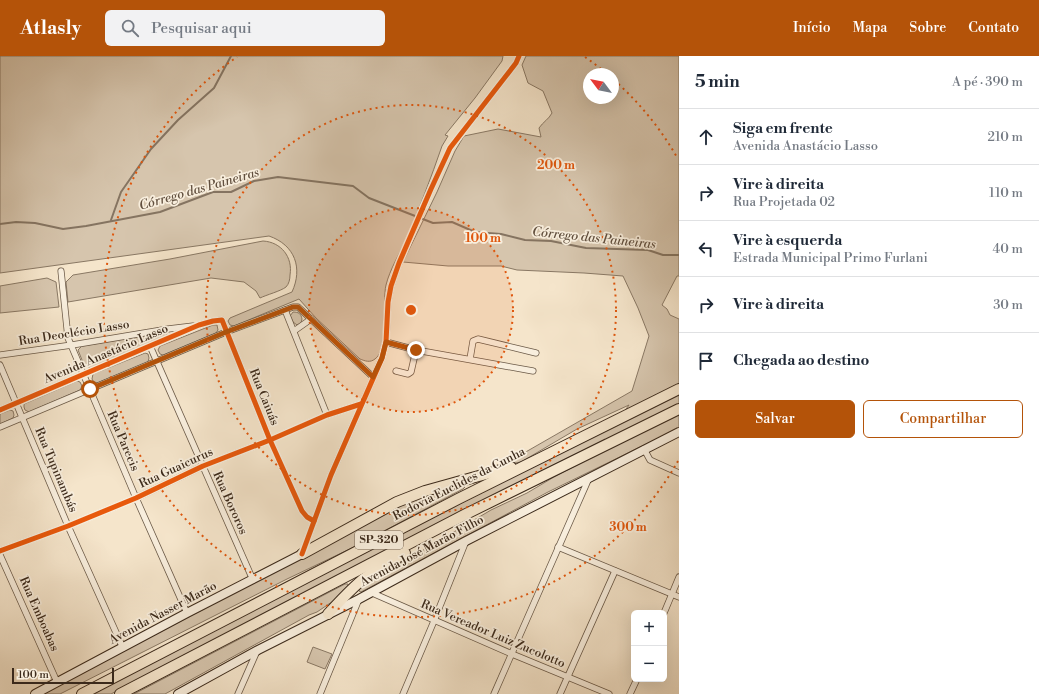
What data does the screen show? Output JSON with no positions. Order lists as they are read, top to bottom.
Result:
{
  "streets": {
    "highway": ["Rodovia Euclides da Cunha", "SP-320"],
    "main road": ["Avenida José Marão Filho", "Avenida Nasser Marão"],
    "street": [
      "Rua Deoclécio Lasso",
      "Avenida Anastácio Lasso",
      "Rua Caiuás",
      "Rua Parecis",
      "Rua Guaicurus",
      "Rua Tupinambás",
      "Rua Bororos",
      "Rua Emboabas",
      "Rua Vereador Luiz Zucolotto"
    ]
  },
  "crossings": [
    ["Rua Deoclécio Lasso", "Avenida Anastácio Lasso"],
    ["Rua Deoclécio Lasso", "Rua Parecis"],
    ["Avenida Anastácio Lasso", "Rua Caiuás"],
    ["Avenida Anastácio Lasso", "Rua Parecis"],
    ["Avenida Anastácio Lasso", "Rua Tupinambás"],
    ["Avenida Anastácio Lasso", "Rua Bororos"],
    ["Rua Caiuás", "Rua Guaicurus"],
    ["Rua Parecis", "Rua Guaicurus"],
    ["Rua Parecis", "Avenida Nasser Marão"],
    ["Rua Guaicurus", "Rua Tupinambás"],
    ["Rua Guaicurus", "Rua Bororos"],
    ["Rua Tupinambás", "Avenida Nasser Marão"],
    ["Rua Bororos", "Avenida Nasser Marão"],
    ["Avenida José Marão Filho", "Rua Vereador Luiz Zucolotto"],
    ["Avenida Nasser Marão", "Rua Emboabas"]
  ],
  "water": ["Córrego das Paineiras"],
  "scale_bar": "100 m",
  "north": "top left",
  "page": {
    "header": "Atlasly",
    "search": "Pesquisar aqui",
    "nav": [
      "Início",
      "Mapa",
      "Sobre",
      "Contato"
    ],
    "heading": ["5 min", "A pé · 390 m"],
    "list": [
      ["Siga em frente", "Avenida Anastácio Lasso", "210 m"],
      ["Vire à direita", "Rua Projetada 02", "110 m"],
      ["Vire à esquerda", "Estrada Municipal Primo Furlani", "40 m"],
      ["Vire à direita", "30 m"],
      "Chegada ao destino"
    ],
    "buttons": ["Salvar", "Compartilhar"],
    "map_buttons": ["+", "−"],
    "scale": "100 m"
  },
  "rings": ["200 m", "100 m", "300 m"]
}
